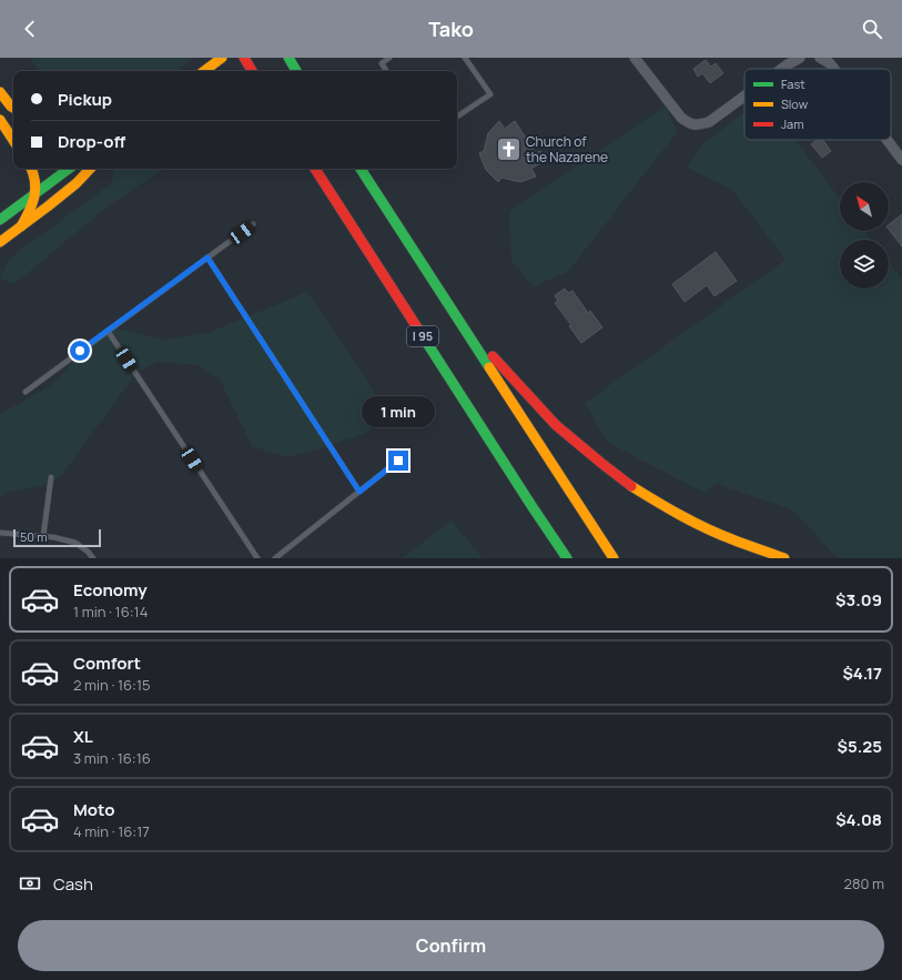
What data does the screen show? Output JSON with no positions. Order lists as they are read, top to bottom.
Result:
{
  "streets": {
    "main road": ["I 95"]
  },
  "places": {
    "church": ["Church of the Nazarene"]
  },
  "legend": ["Fast", "Slow", "Jam"],
  "scale_bar": "50 m",
  "north": "top left",
  "page": {
    "header": "Tako",
    "banner": ["Pickup", "Drop-off"],
    "bubble": "1 min",
    "scale": "50 m",
    "list": [
      {
        "name": "Economy",
        "note": "1 min · 16:14",
        "value": "$3.09"
      },
      {
        "name": "Comfort",
        "note": "2 min · 16:15",
        "value": "$4.17"
      },
      {
        "name": "XL",
        "note": "3 min · 16:16",
        "value": "$5.25"
      },
      {
        "name": "Moto",
        "note": "4 min · 16:17",
        "value": "$4.08"
      }
    ],
    "pay": ["Cash", "280 m"],
    "buttons": "Confirm"
  }
}
